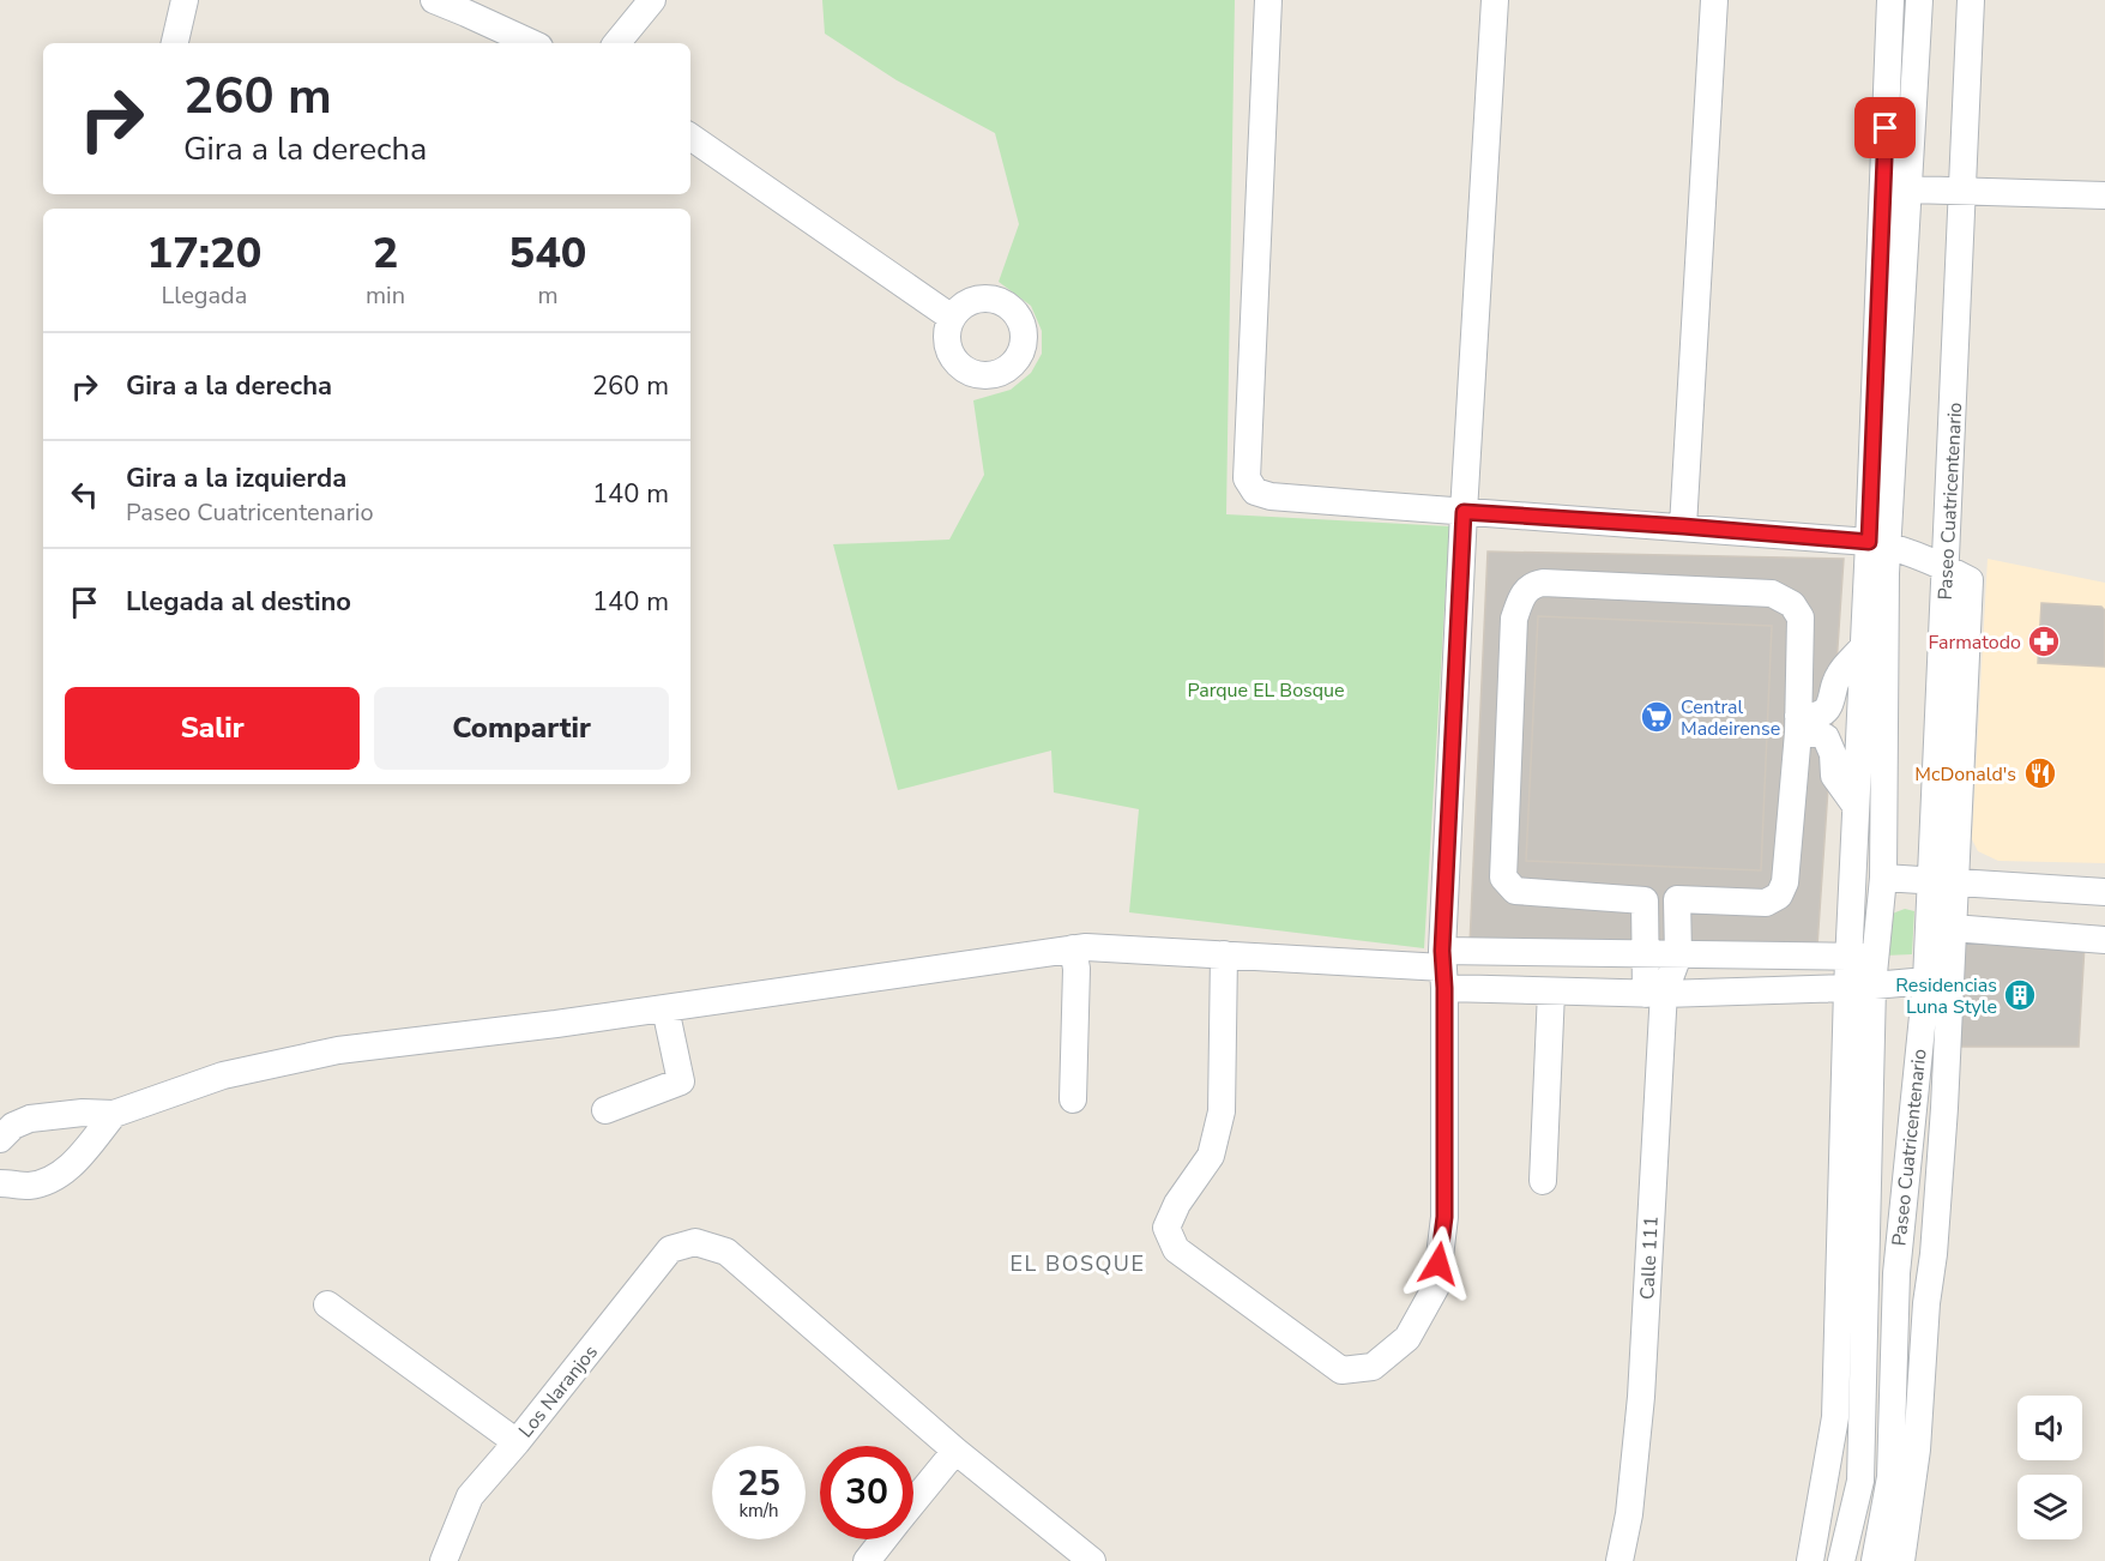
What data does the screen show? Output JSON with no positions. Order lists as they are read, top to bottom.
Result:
{
  "streets": {
    "street": ["Paseo Cuatricentenario", "Calle 111", "Los Naranjos"]
  },
  "districts": ["EL BOSQUE"],
  "parks": ["Parque EL Bosque"],
  "places": {
    "pharmacy": ["Farmatodo"],
    "supermarket": ["Central Madeirense"],
    "restaurant": ["McDonald's"],
    "building": ["Residencias Luna Style"]
  },
  "page": {
    "turn": ["260 m", "Gira a la derecha"],
    "eta": [
      "17:20",
      "Llegada",
      "2",
      "min",
      "540",
      "m"
    ],
    "list": [
      {
        "name": "Gira a la derecha",
        "value": "260 m"
      },
      {
        "name": "Gira a la izquierda",
        "note": "Paseo Cuatricentenario",
        "value": "140 m"
      },
      {
        "name": "Llegada al destino",
        "value": "140 m"
      }
    ],
    "buttons": ["Salir", "Compartir"],
    "speed": "25 km/h",
    "limit": "30"
  }
}
